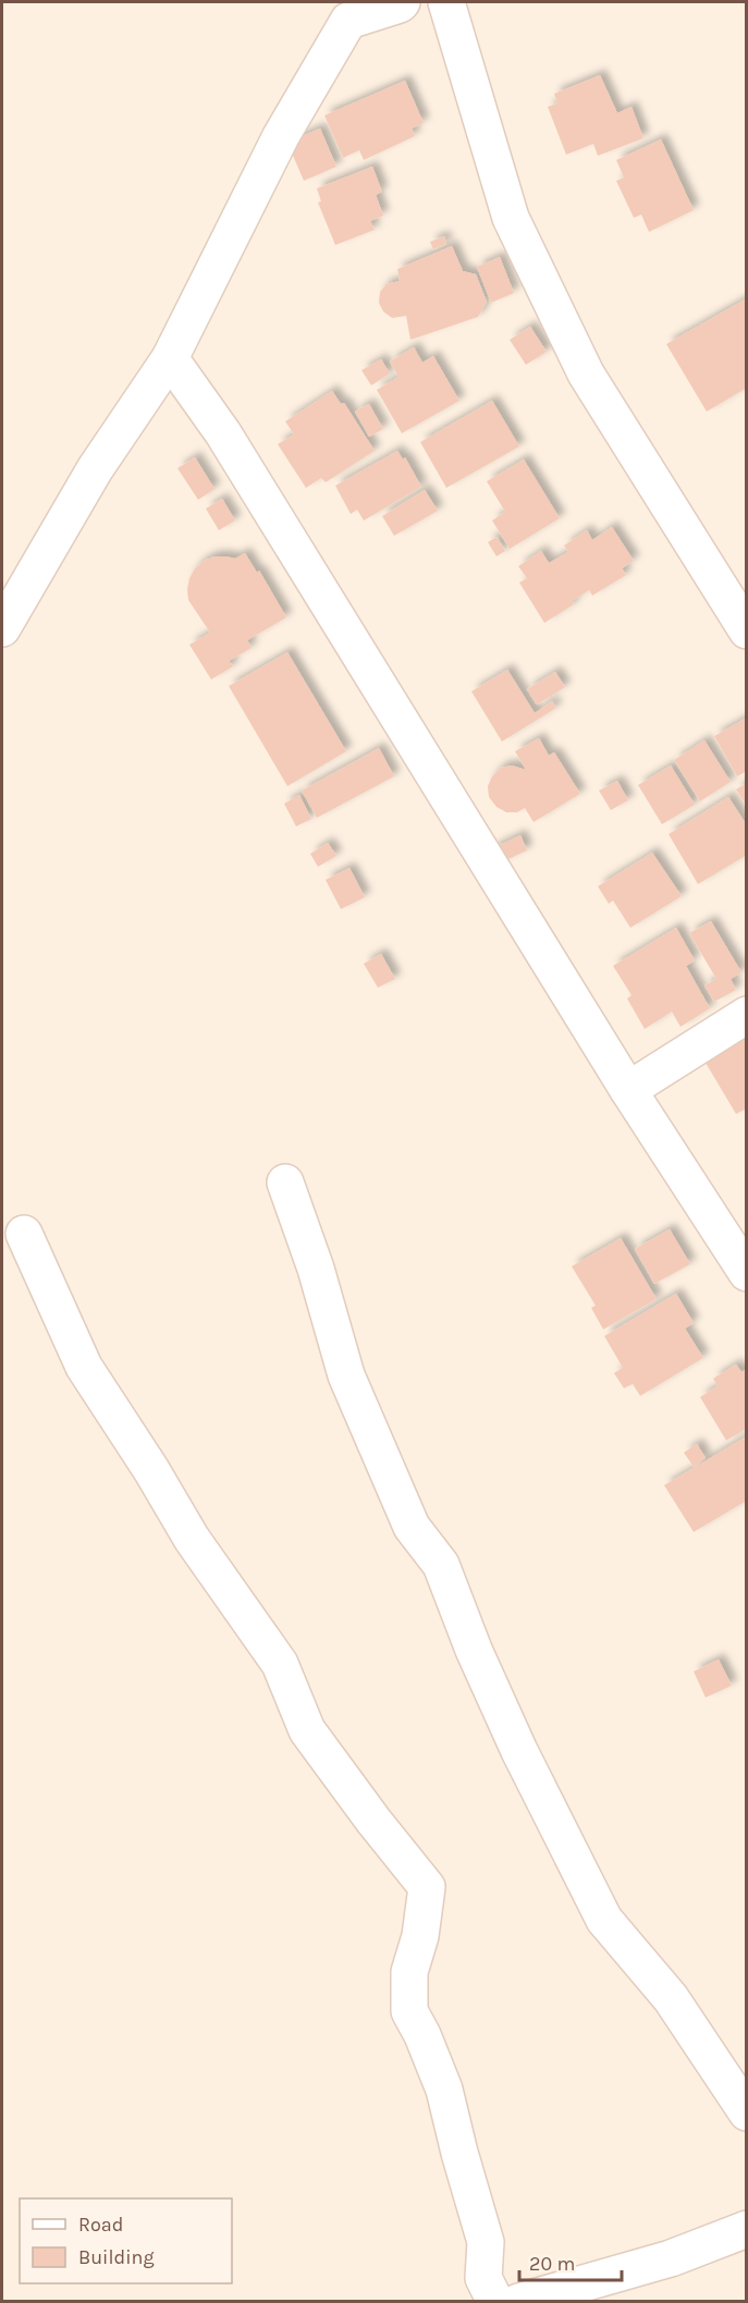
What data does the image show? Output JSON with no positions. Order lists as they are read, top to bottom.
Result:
{
  "legend": ["Road", "Building"],
  "scale_bar": "20 m"
}
